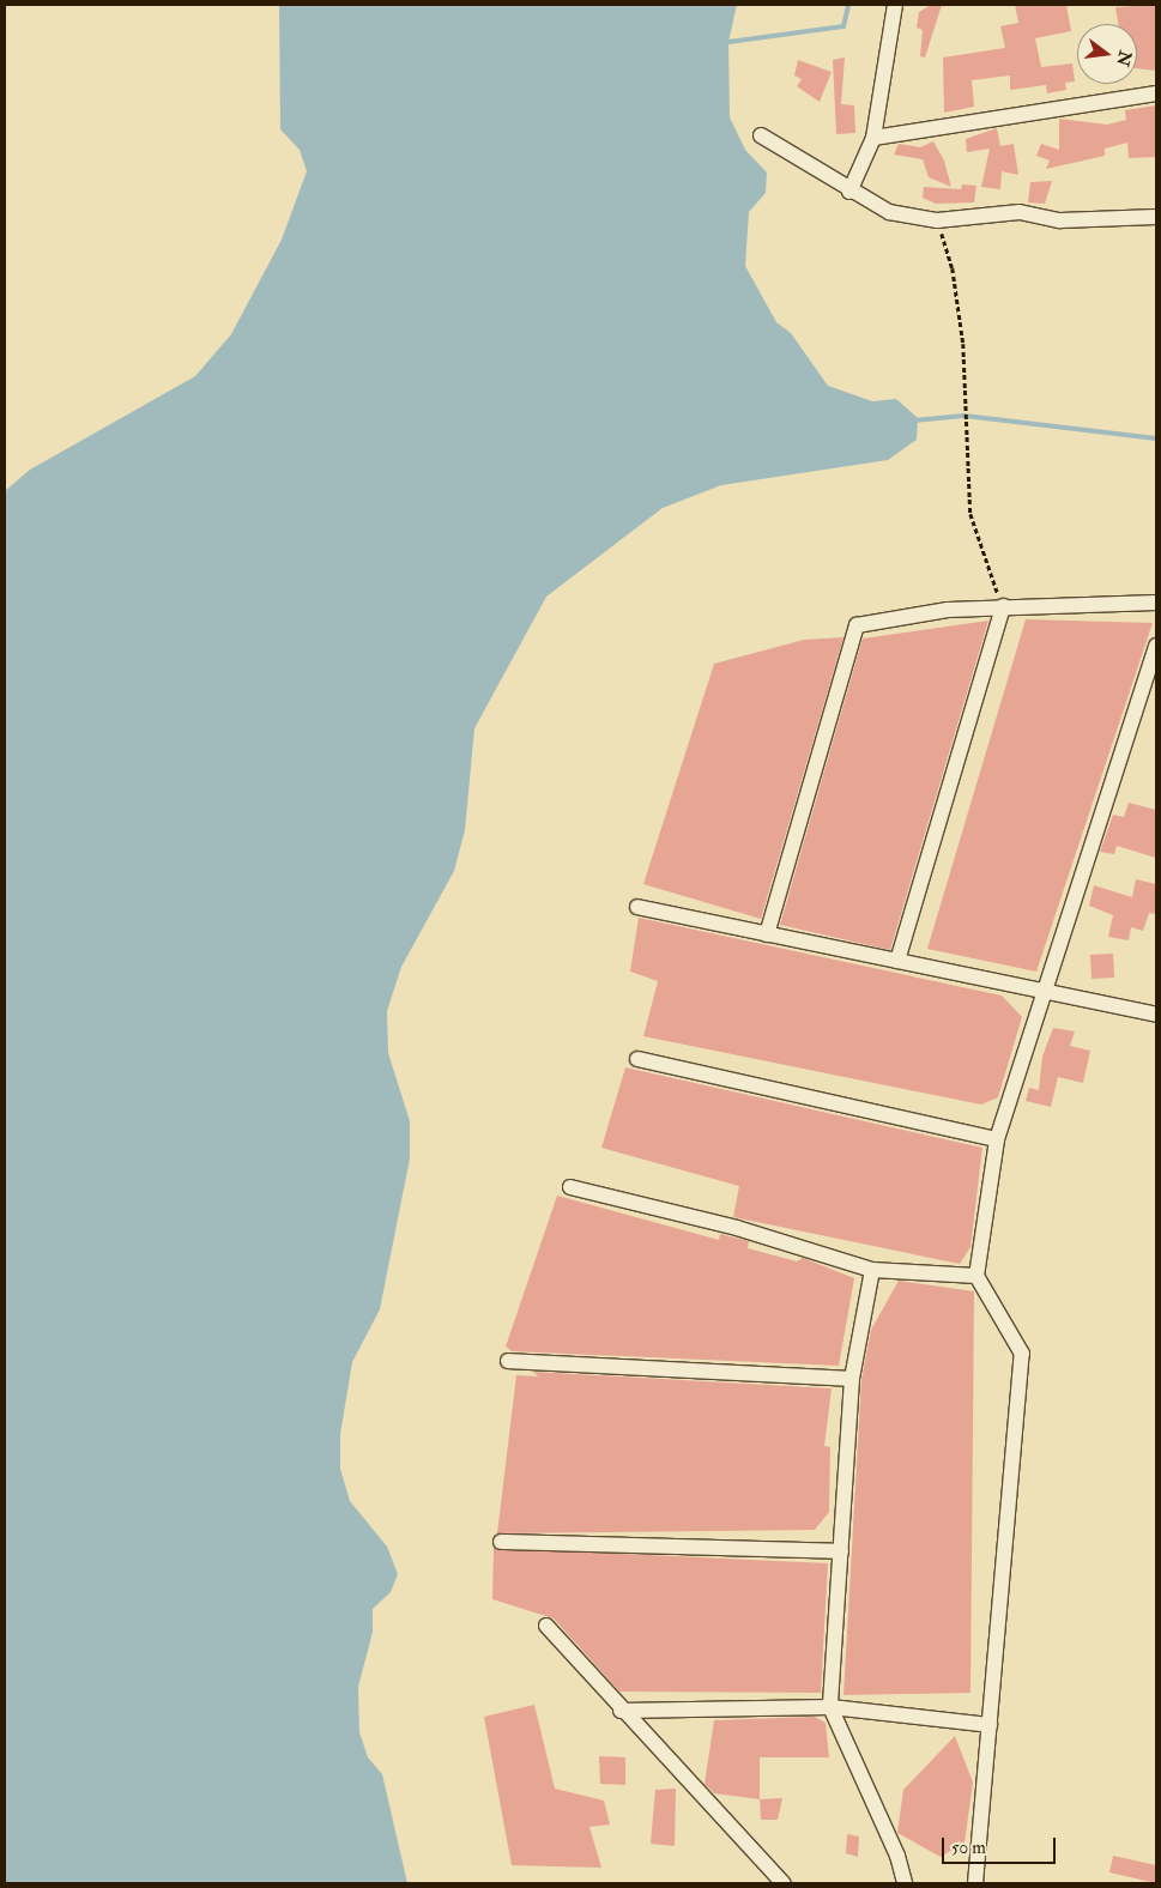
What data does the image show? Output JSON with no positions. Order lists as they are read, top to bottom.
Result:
{
  "scale_bar": "50 m",
  "north": "right"
}
